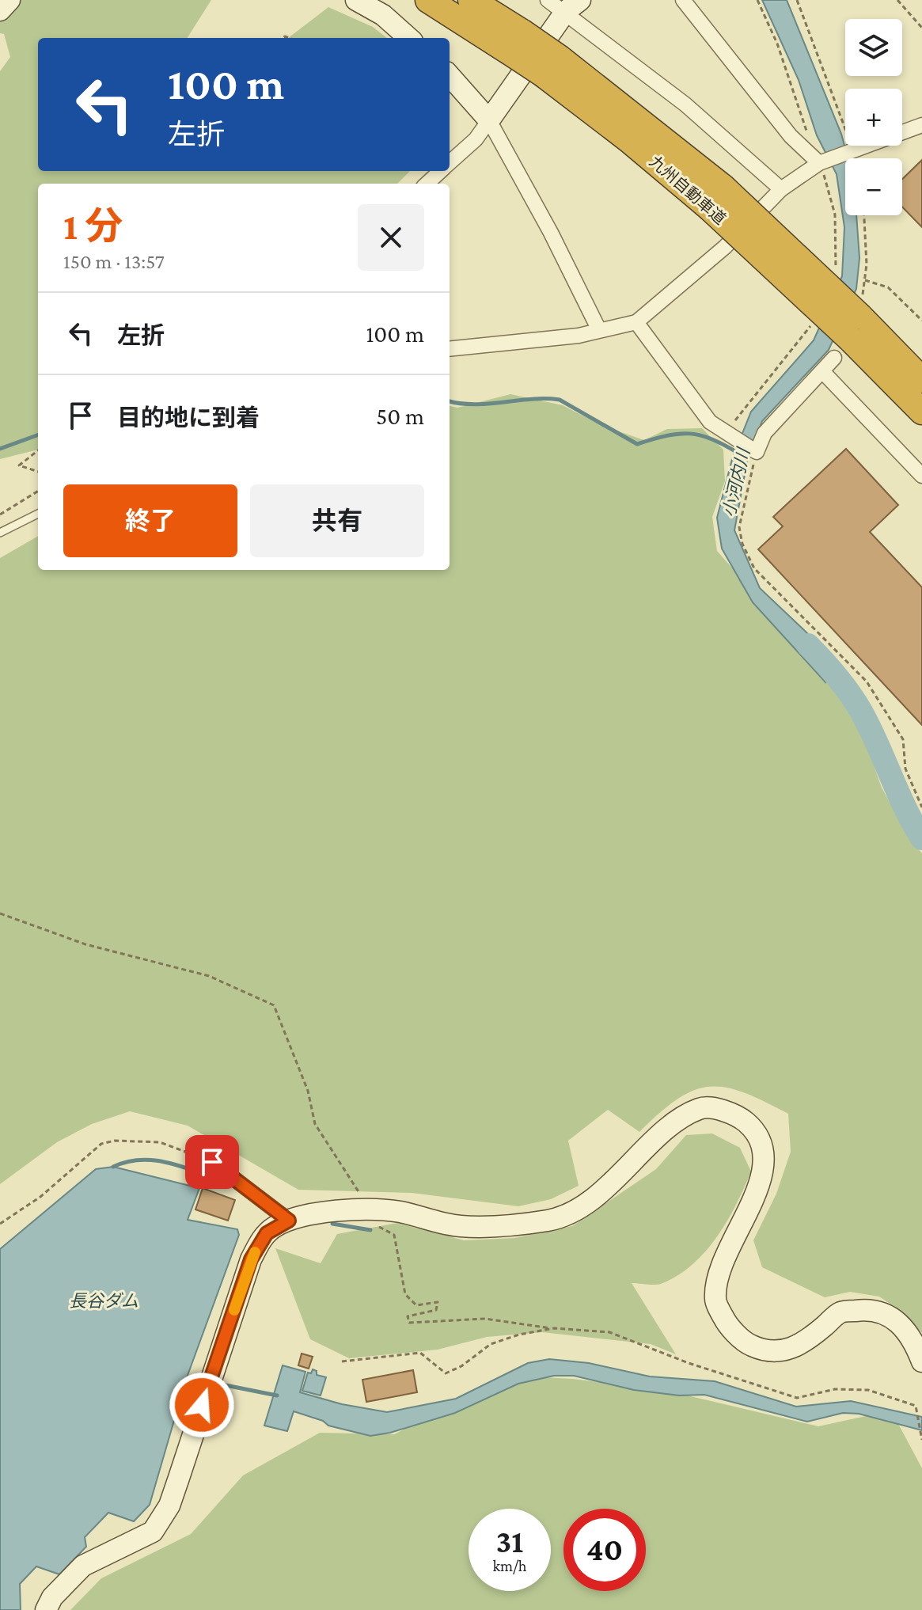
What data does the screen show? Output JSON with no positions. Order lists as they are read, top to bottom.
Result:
{
  "streets": {
    "highway": ["九州自動車道"]
  },
  "water": ["小河内川", "長谷ダム"],
  "page": {
    "map_buttons": ["+", "−"],
    "turn": ["100 m", "左折"],
    "heading": ["1 分", "150 m · 13:57"],
    "list": [
      {
        "name": "左折",
        "value": "100 m"
      },
      {
        "name": "目的地に到着",
        "value": "50 m"
      }
    ],
    "buttons": ["終了", "共有"],
    "speed": "31 km/h",
    "limit": "40"
  }
}
